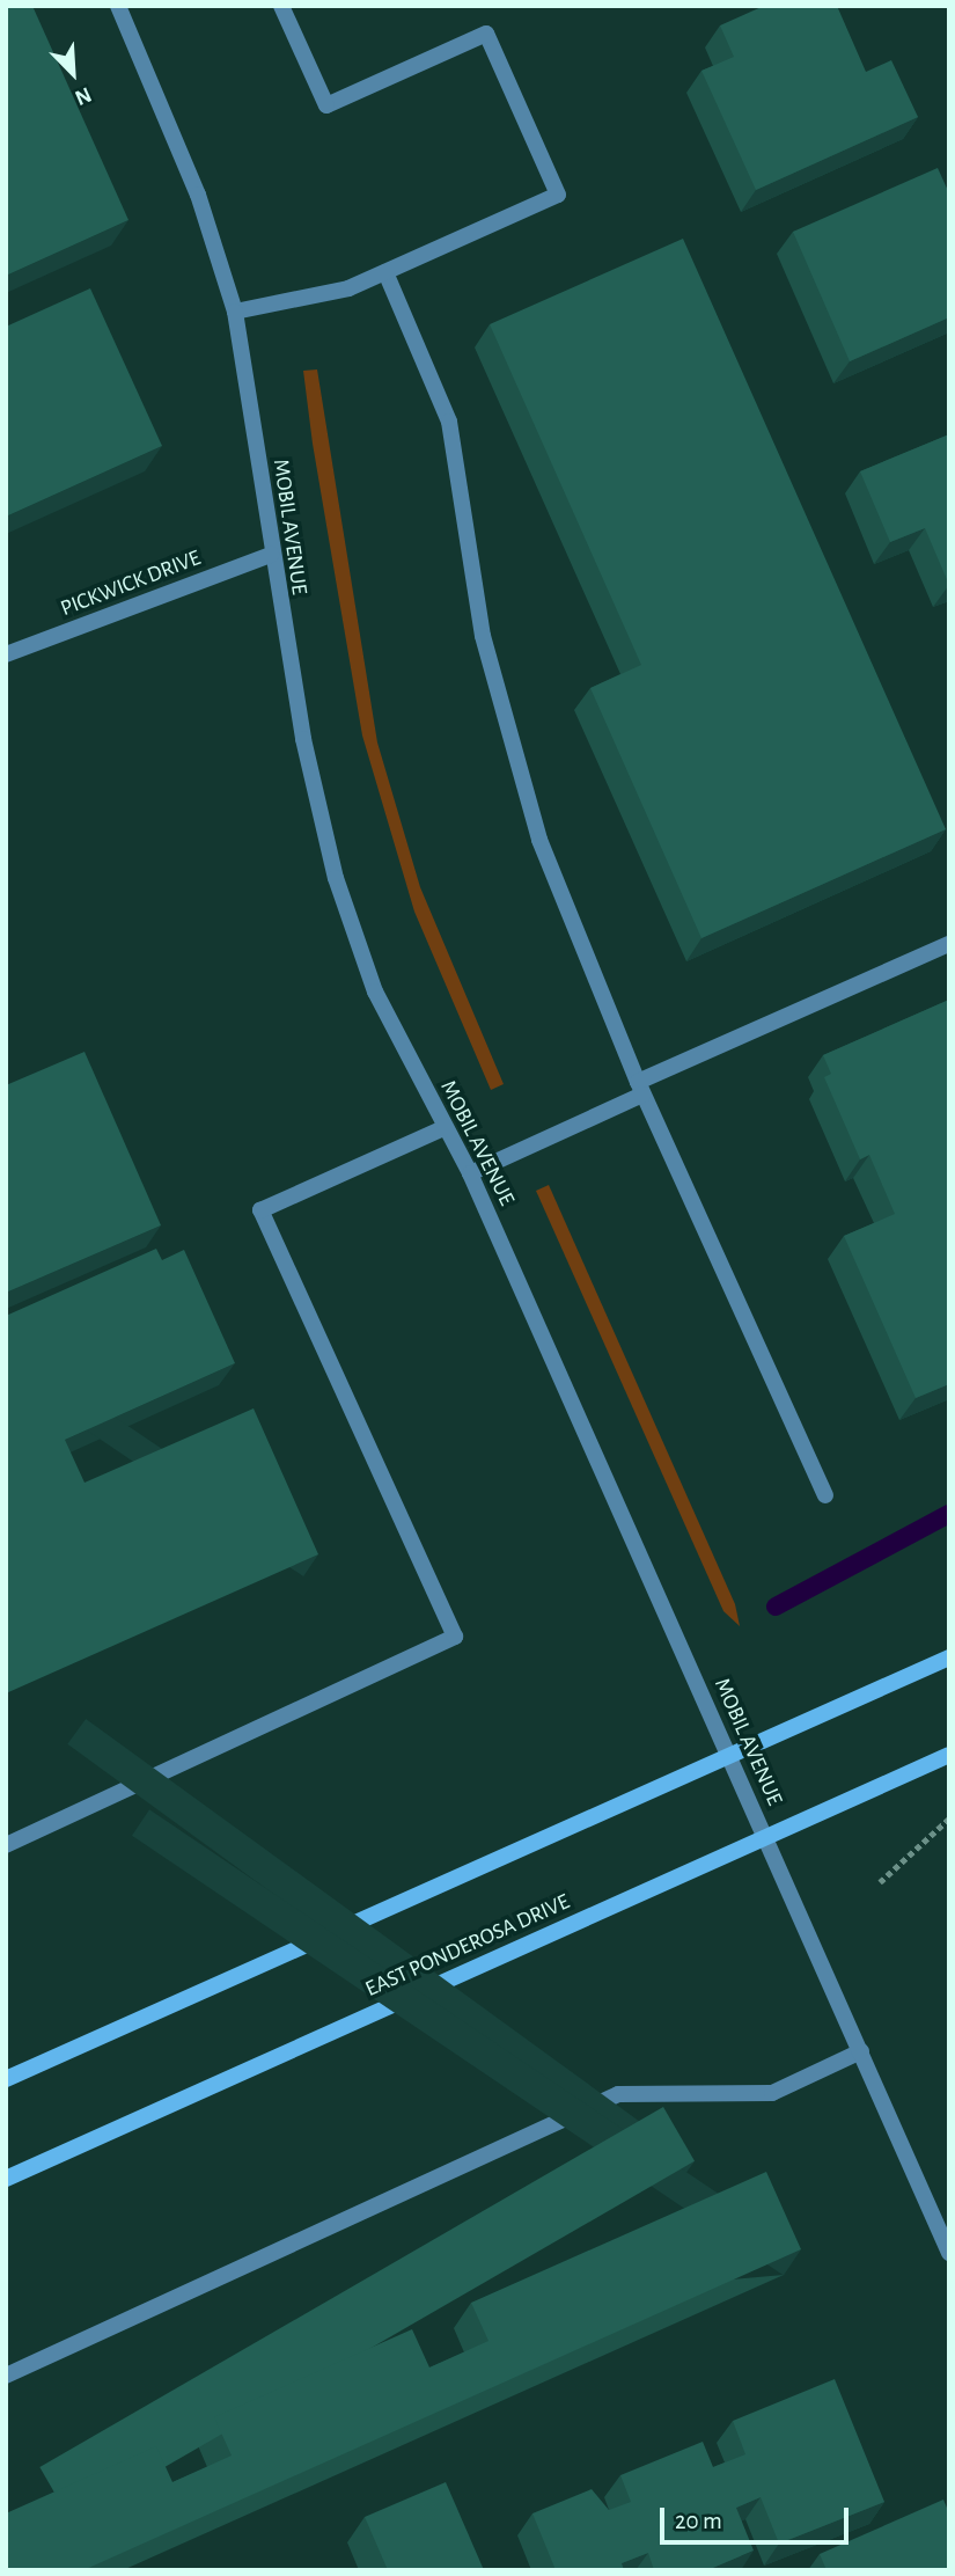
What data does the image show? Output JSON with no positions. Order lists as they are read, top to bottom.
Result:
{
  "streets": {
    "main road": ["EAST PONDEROSA DRIVE"],
    "street": ["MOBIL AVENUE", "PICKWICK DRIVE"]
  },
  "crossings": [
    ["MOBIL AVENUE", "PICKWICK DRIVE"],
    ["MOBIL AVENUE", "EAST PONDEROSA DRIVE"]
  ],
  "scale_bar": "20 m",
  "north": "bottom right"
}
